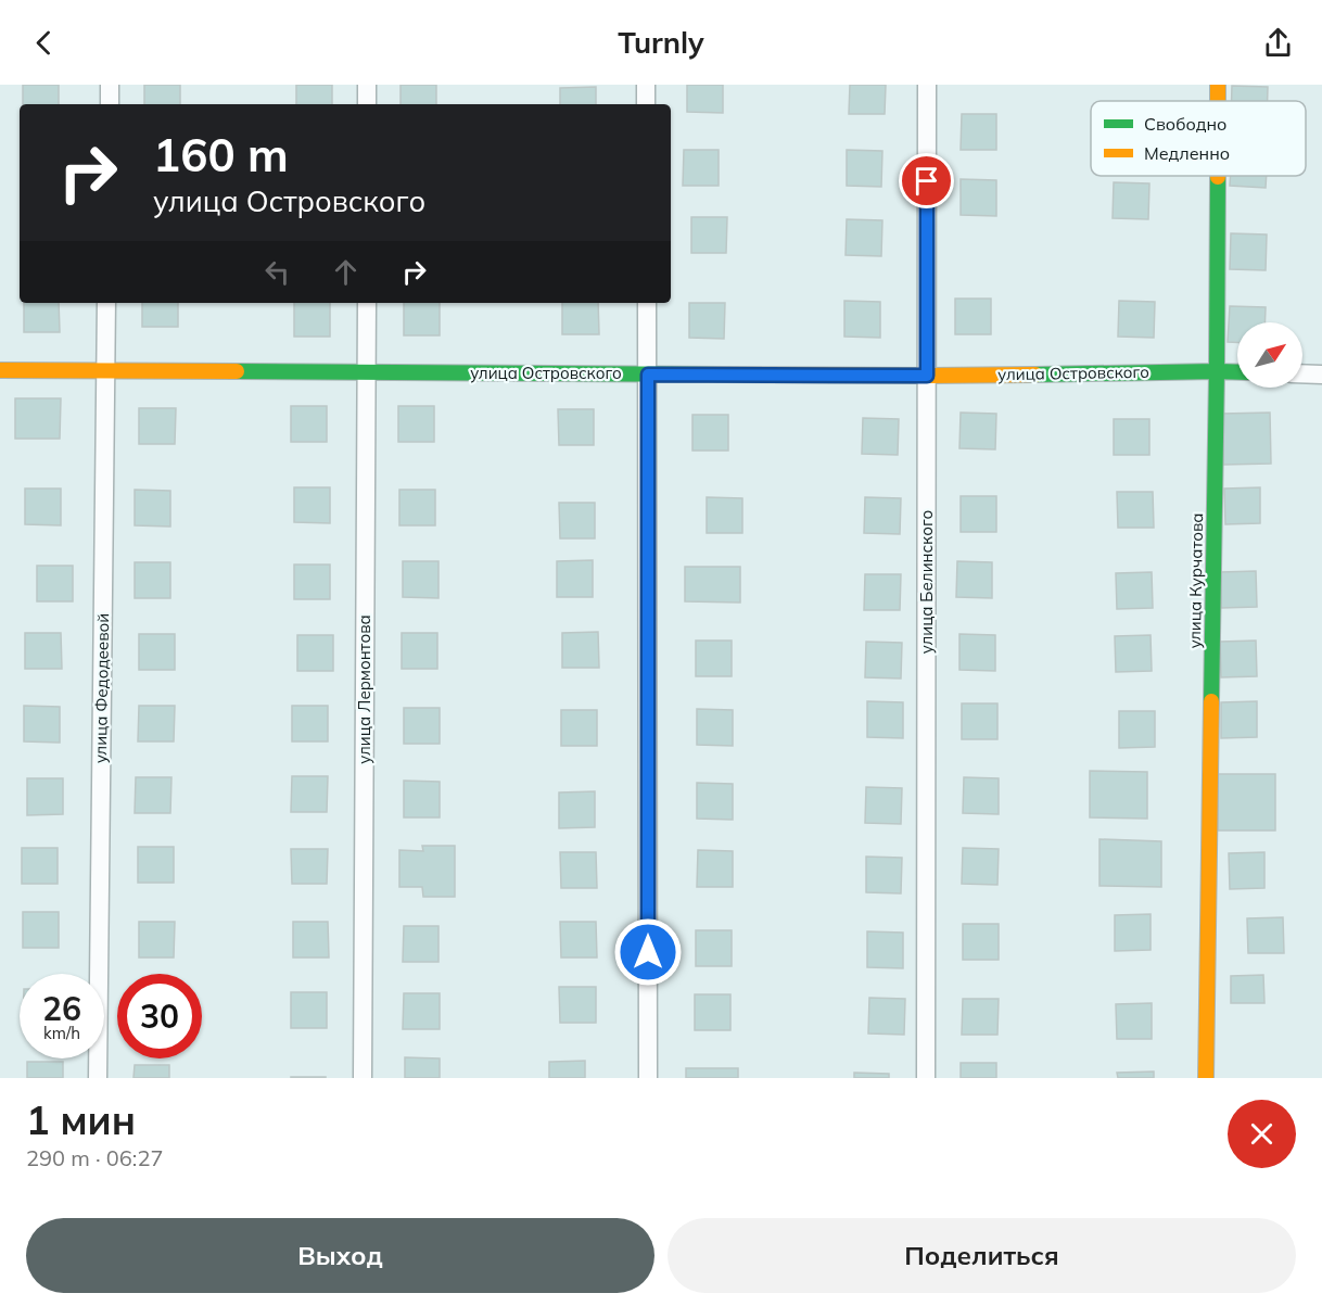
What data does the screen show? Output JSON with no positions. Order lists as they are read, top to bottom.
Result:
{
  "streets": {
    "street": [
      "улица Островского",
      "улица Курчатова",
      "улица Белинского",
      "улица Федодеевой",
      "улица Лермонтова"
    ]
  },
  "crossings": [
    ["улица Островского", "улица Курчатова"],
    ["улица Островского", "улица Белинского"],
    ["улица Островского", "улица Федодеевой"],
    ["улица Островского", "улица Лермонтова"]
  ],
  "legend": ["Свободно", "Медленно"],
  "north": "top right",
  "page": {
    "header": "Turnly",
    "turn": ["160 m", "улица Островского"],
    "speed": "26 km/h",
    "limit": "30",
    "heading": ["1 мин", "290 m · 06:27"],
    "buttons": ["Выход", "Поделиться"]
  }
}
